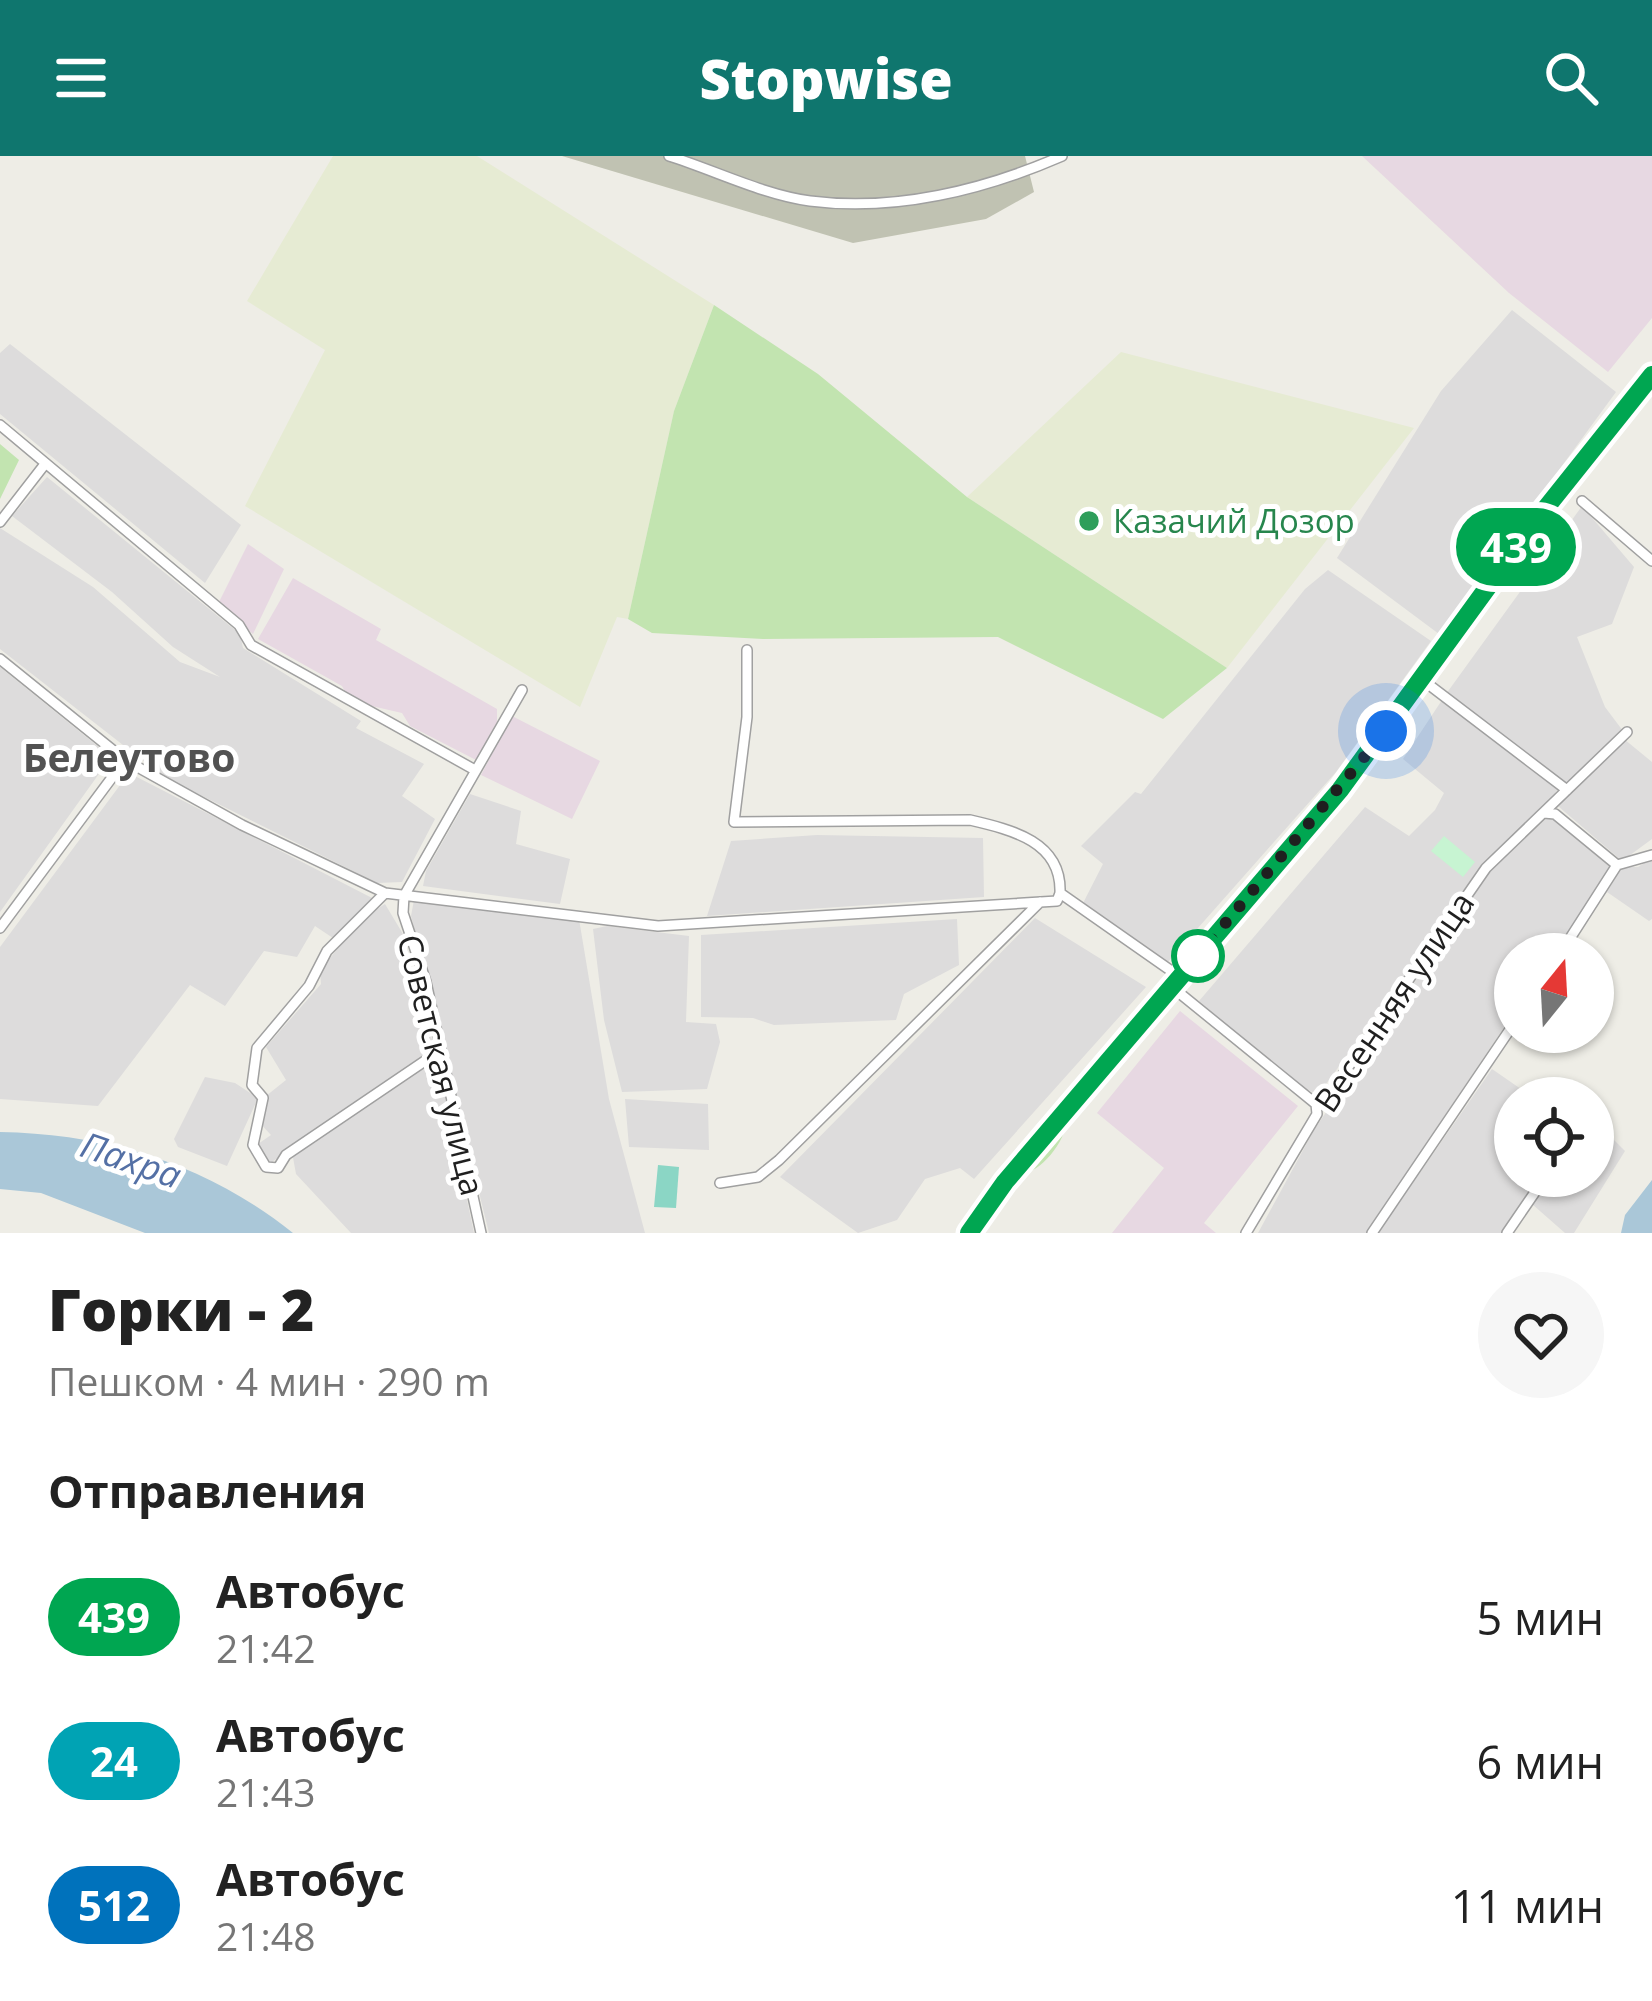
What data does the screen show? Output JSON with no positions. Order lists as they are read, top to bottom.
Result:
{
  "streets": {
    "street": ["Весенняя улица", "Советская улица"]
  },
  "districts": ["Белеутово"],
  "water": ["Пахра"],
  "places": ["Казачий Дозор"],
  "lines": ["bus line 439"],
  "north": "top",
  "page": {
    "header": "Stopwise",
    "on_map": "439",
    "heading": [
      ["Горки - 2", "Пешком · 4 мин · 290 m"],
      "Отправления"
    ],
    "list": [
      {
        "mark": "439",
        "name": "Автобус",
        "note": "21:42",
        "value": "5 мин"
      },
      {
        "mark": "24",
        "name": "Автобус",
        "note": "21:43",
        "value": "6 мин"
      },
      {
        "mark": "512",
        "name": "Автобус",
        "note": "21:48",
        "value": "11 мин"
      }
    ]
  }
}
